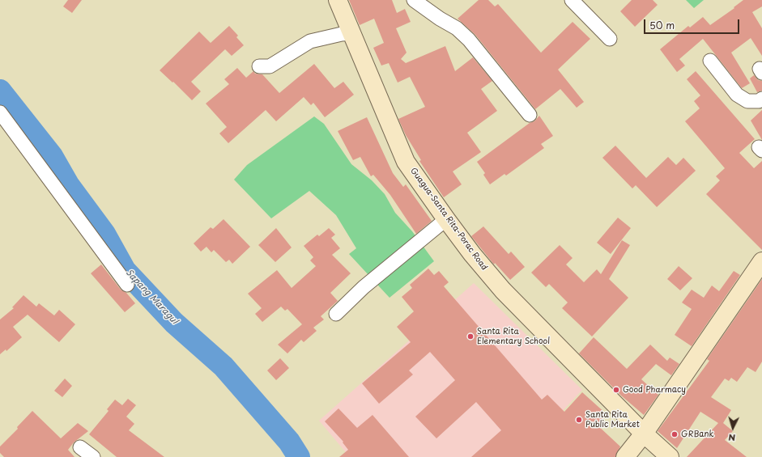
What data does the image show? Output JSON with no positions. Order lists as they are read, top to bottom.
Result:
{
  "streets": {
    "main road": ["Guagua-Santa Rita-Porac Road"]
  },
  "water": ["Sapang Maragul"],
  "places": [
    "Santa Rita Elementary School",
    "Good Pharmacy",
    "Santa Rita Public Market",
    "GRBank"
  ],
  "scale_bar": "50 m",
  "north": "bottom"
}
